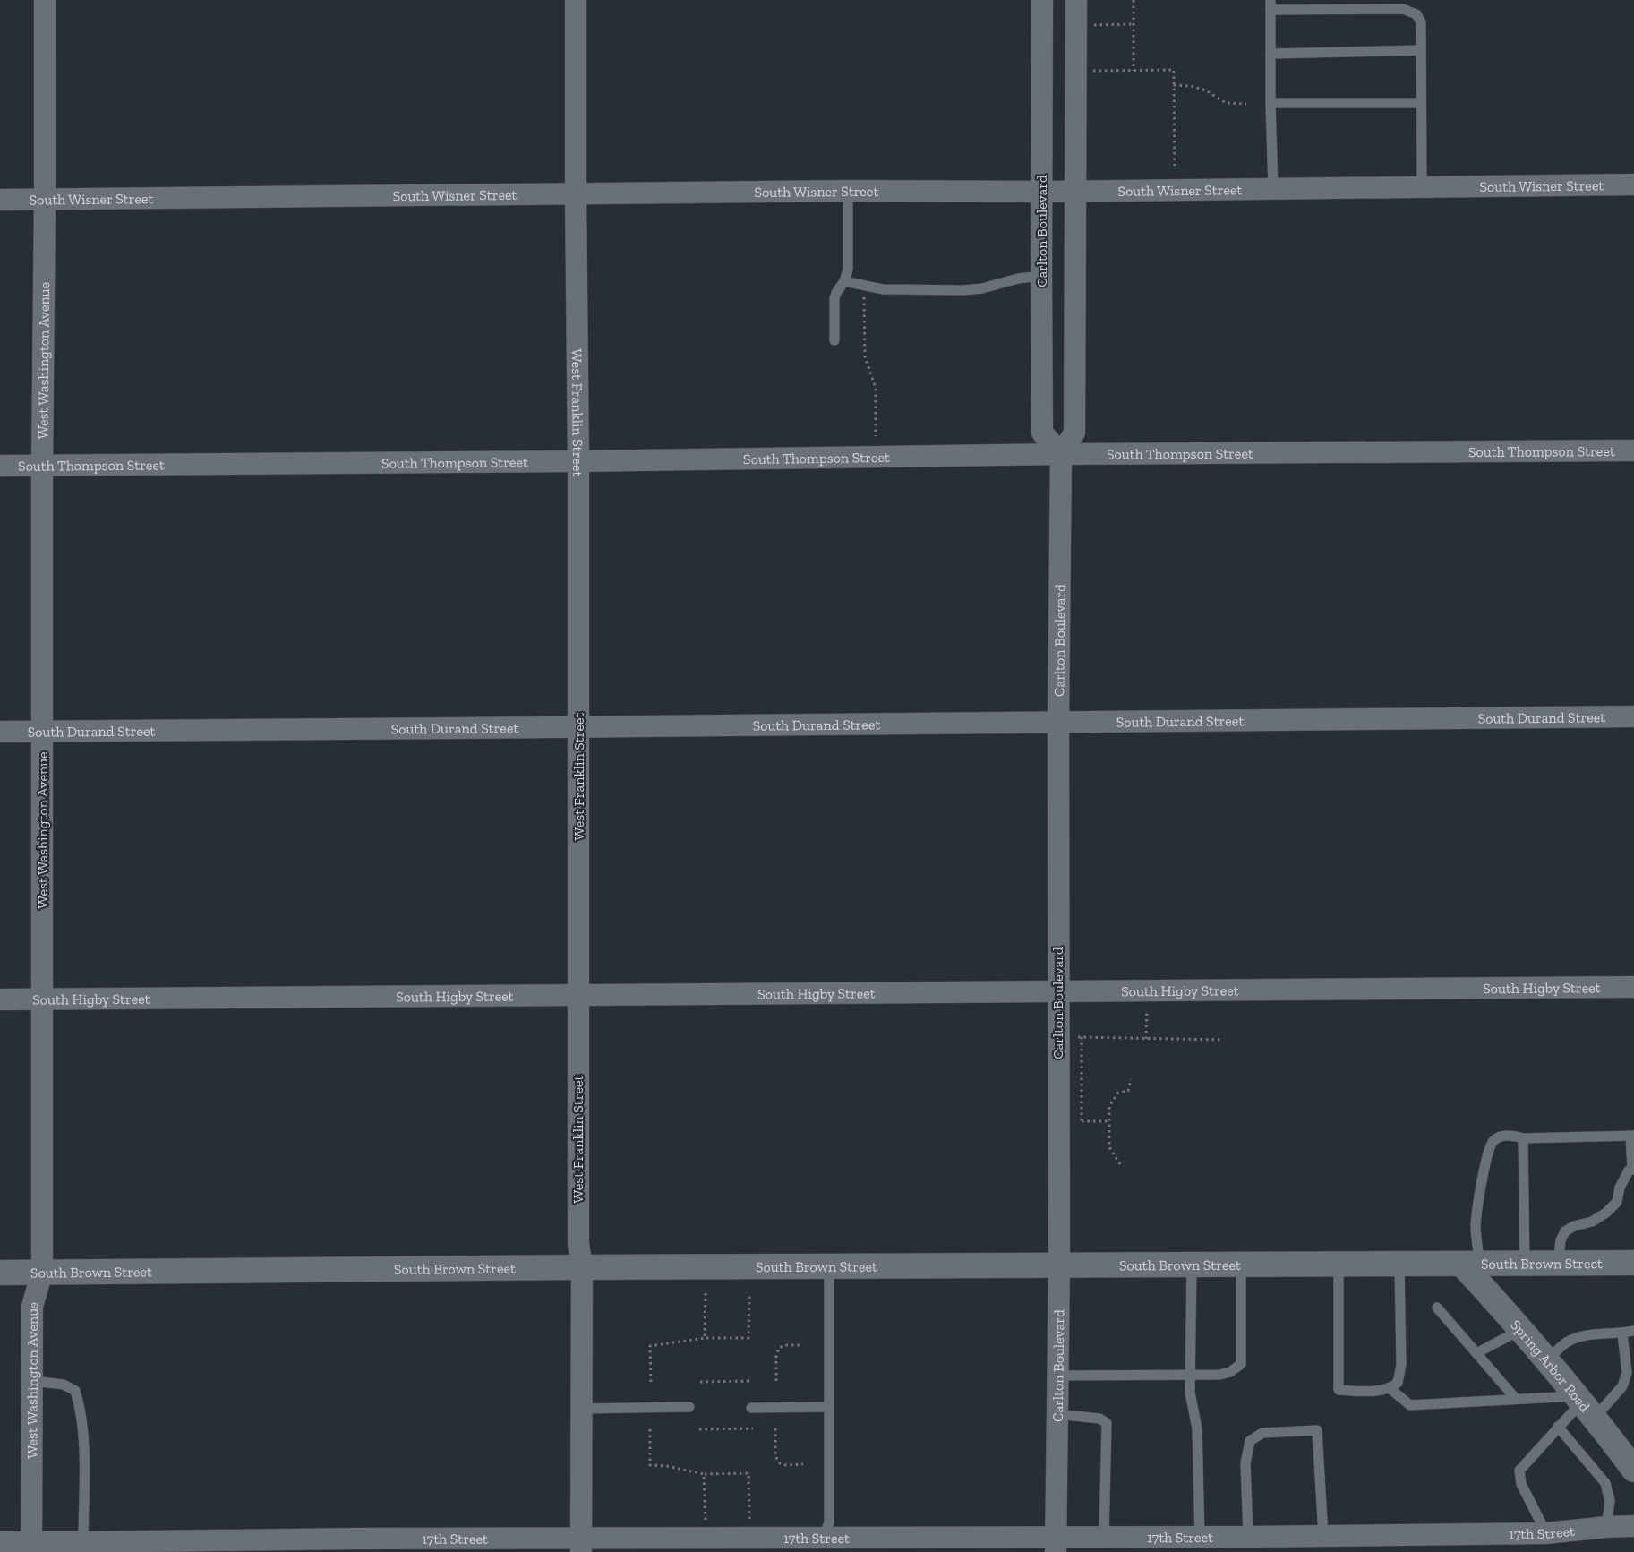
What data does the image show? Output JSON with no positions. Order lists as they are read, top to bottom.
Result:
{
  "streets": {
    "main road": ["South Brown Street", "Spring Arbor Road"],
    "street": [
      "South Wisner Street",
      "Carlton Boulevard",
      "West Washington Avenue",
      "West Franklin Street",
      "South Thompson Street",
      "South Durand Street",
      "South Higby Street",
      "17th Street"
    ]
  },
  "crossings": [
    ["South Wisner Street", "Carlton Boulevard"],
    ["South Wisner Street", "West Washington Avenue"],
    ["South Wisner Street", "West Franklin Street"],
    ["Carlton Boulevard", "South Thompson Street"],
    ["Carlton Boulevard", "South Durand Street"],
    ["Carlton Boulevard", "South Higby Street"],
    ["Carlton Boulevard", "South Brown Street"],
    ["Carlton Boulevard", "17th Street"],
    ["West Washington Avenue", "South Thompson Street"],
    ["West Washington Avenue", "South Durand Street"],
    ["West Washington Avenue", "South Higby Street"],
    ["West Washington Avenue", "South Brown Street"],
    ["West Washington Avenue", "17th Street"],
    ["West Franklin Street", "South Thompson Street"],
    ["West Franklin Street", "South Durand Street"],
    ["West Franklin Street", "South Higby Street"],
    ["West Franklin Street", "South Brown Street"],
    ["West Franklin Street", "17th Street"],
    ["South Brown Street", "Spring Arbor Road"]
  ]
}
